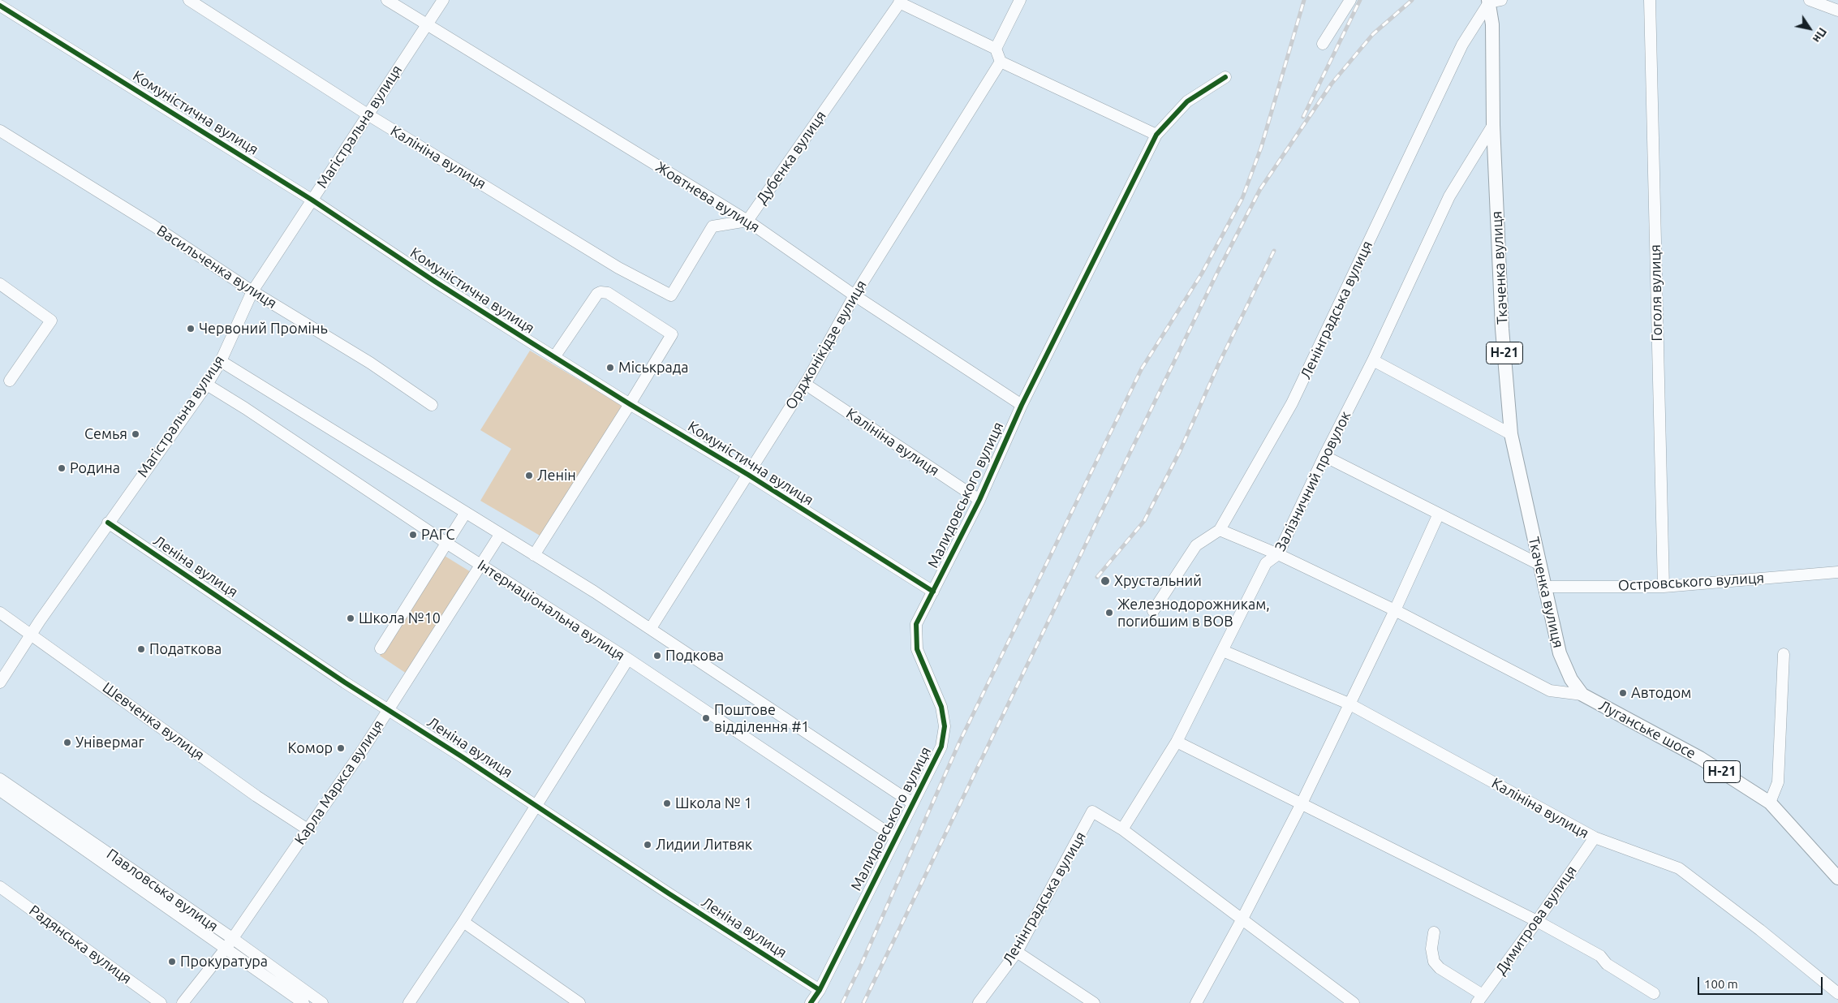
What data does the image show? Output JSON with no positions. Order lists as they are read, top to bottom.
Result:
{
  "streets": {
    "main road": ["Ткаченка вулиця", "Н-21", "Луганське шосе"],
    "street": [
      "Комуністична вулиця",
      "Магістральна вулиця",
      "Калініна вулиця",
      "Дубенка вулиця",
      "Жовтнева вулиця",
      "Васильченка вулиця",
      "Гоголя вулиця",
      "Ленінградська вулиця",
      "Орджонікідзе вулиця",
      "Залізничний провулок",
      "Малидовського вулиця",
      "Леніна вулиця",
      "Островського вулиця",
      "Інтернаціональна вулиця",
      "Шевченка вулиця",
      "Карла Маркса вулиця",
      "Павловська вулиця",
      "Димитрова вулиця",
      "Радянська вулиця"
    ]
  },
  "crossings": [
    ["Комуністична вулиця", "Магістральна вулиця"],
    ["Комуністична вулиця", "Орджонікідзе вулиця"],
    ["Комуністична вулиця", "Малидовського вулиця"],
    ["Магістральна вулиця", "Калініна вулиця"],
    ["Магістральна вулиця", "Жовтнева вулиця"],
    ["Магістральна вулиця", "Васильченка вулиця"],
    ["Магістральна вулиця", "Леніна вулиця"],
    ["Магістральна вулиця", "Інтернаціональна вулиця"],
    ["Магістральна вулиця", "Шевченка вулиця"],
    ["Калініна вулиця", "Дубенка вулиця"],
    ["Калініна вулиця", "Жовтнева вулиця"],
    ["Калініна вулиця", "Орджонікідзе вулиця"],
    ["Калініна вулиця", "Залізничний провулок"],
    ["Калініна вулиця", "Малидовського вулиця"],
    ["Калініна вулиця", "Димитрова вулиця"],
    ["Дубенка вулиця", "Жовтнева вулиця"],
    ["Жовтнева вулиця", "Орджонікідзе вулиця"],
    ["Жовтнева вулиця", "Малидовського вулиця"],
    ["Ткаченка вулиця", "Ленінградська вулиця"],
    ["Ткаченка вулиця", "Залізничний провулок"],
    ["Ткаченка вулиця", "Островського вулиця"],
    ["Ткаченка вулиця", "Луганське шосе"],
    ["Гоголя вулиця", "Островського вулиця"],
    ["Ленінградська вулиця", "Залізничний провулок"],
    ["Малидовського вулиця", "Леніна вулиця"],
    ["Малидовського вулиця", "Інтернаціональна вулиця"],
    ["Леніна вулиця", "Карла Маркса вулиця"],
    ["Інтернаціональна вулиця", "Карла Маркса вулиця"],
    ["Шевченка вулиця", "Карла Маркса вулиця"],
    ["Карла Маркса вулиця", "Павловська вулиця"]
  ],
  "places": [
    "Червоний Промінь",
    "Міськрада",
    "Семья",
    "Родина",
    "Ленін",
    "РАГС",
    "Хрустальний",
    "Железнодорожникам, погибшим в ВОВ",
    "Школа №10",
    "Податкова",
    "Подкова",
    "Автодом",
    "Поштове відділення #1",
    "Універмаг",
    "Комор",
    "Школа № 1",
    "Лидии Литвяк",
    "Прокуратура"
  ],
  "scale_bar": "100 m",
  "north": "bottom right"
}
